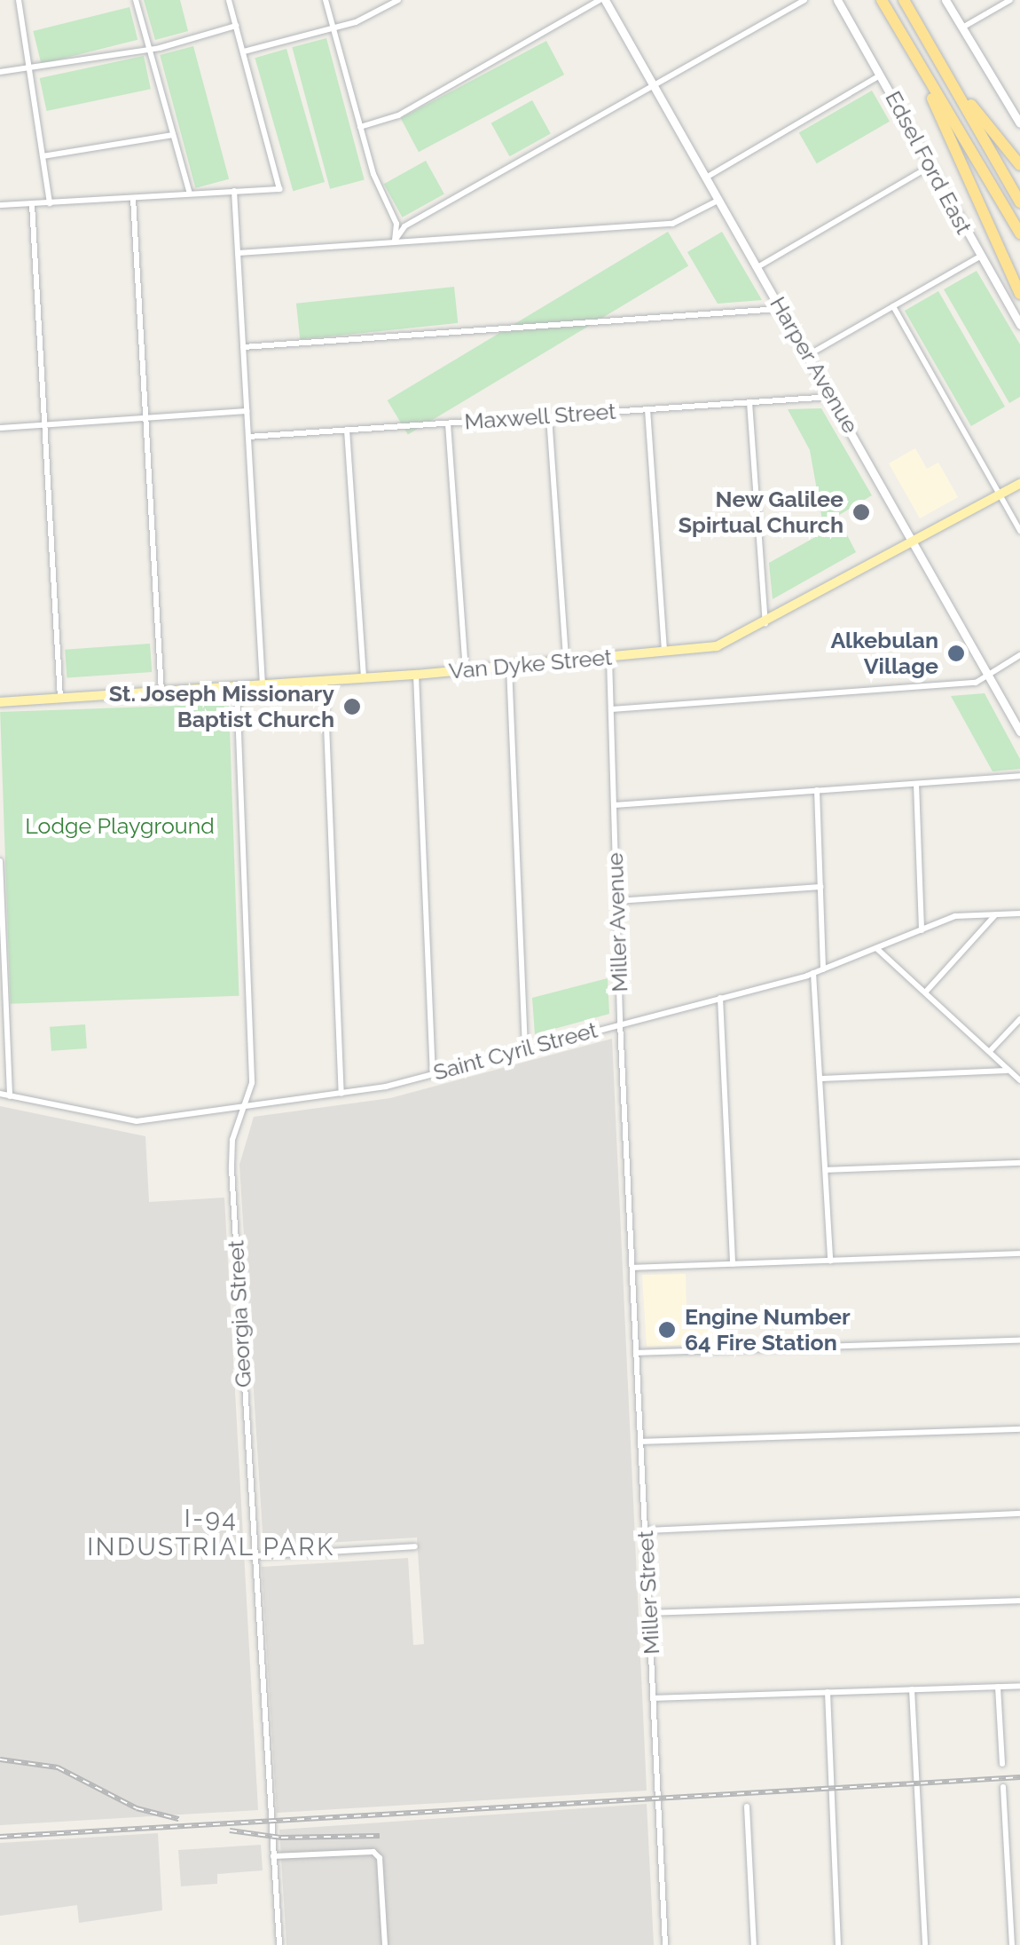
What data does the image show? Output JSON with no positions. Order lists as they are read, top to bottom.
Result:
{
  "streets": {
    "main road": ["Van Dyke Street"],
    "street": [
      "Edsel Ford East",
      "Harper Avenue",
      "Maxwell Street",
      "Miller Avenue",
      "Saint Cyril Street",
      "Georgia Street",
      "Miller Street"
    ]
  },
  "crossings": [
    ["Harper Avenue", "Maxwell Street"],
    ["Harper Avenue", "Van Dyke Street"],
    ["Van Dyke Street", "Miller Avenue"],
    ["Van Dyke Street", "Georgia Street"],
    ["Miller Avenue", "Saint Cyril Street"],
    ["Miller Avenue", "Miller Street"],
    ["Saint Cyril Street", "Georgia Street"]
  ],
  "districts": ["I-94 INDUSTRIAL PARK"],
  "parks": ["Lodge Playground"],
  "places": [
    "New Galilee Spirtual Church",
    "Alkebulan Village",
    "St. Joseph Missionary Baptist Church",
    "Engine Number 64 Fire Station"
  ]
}
